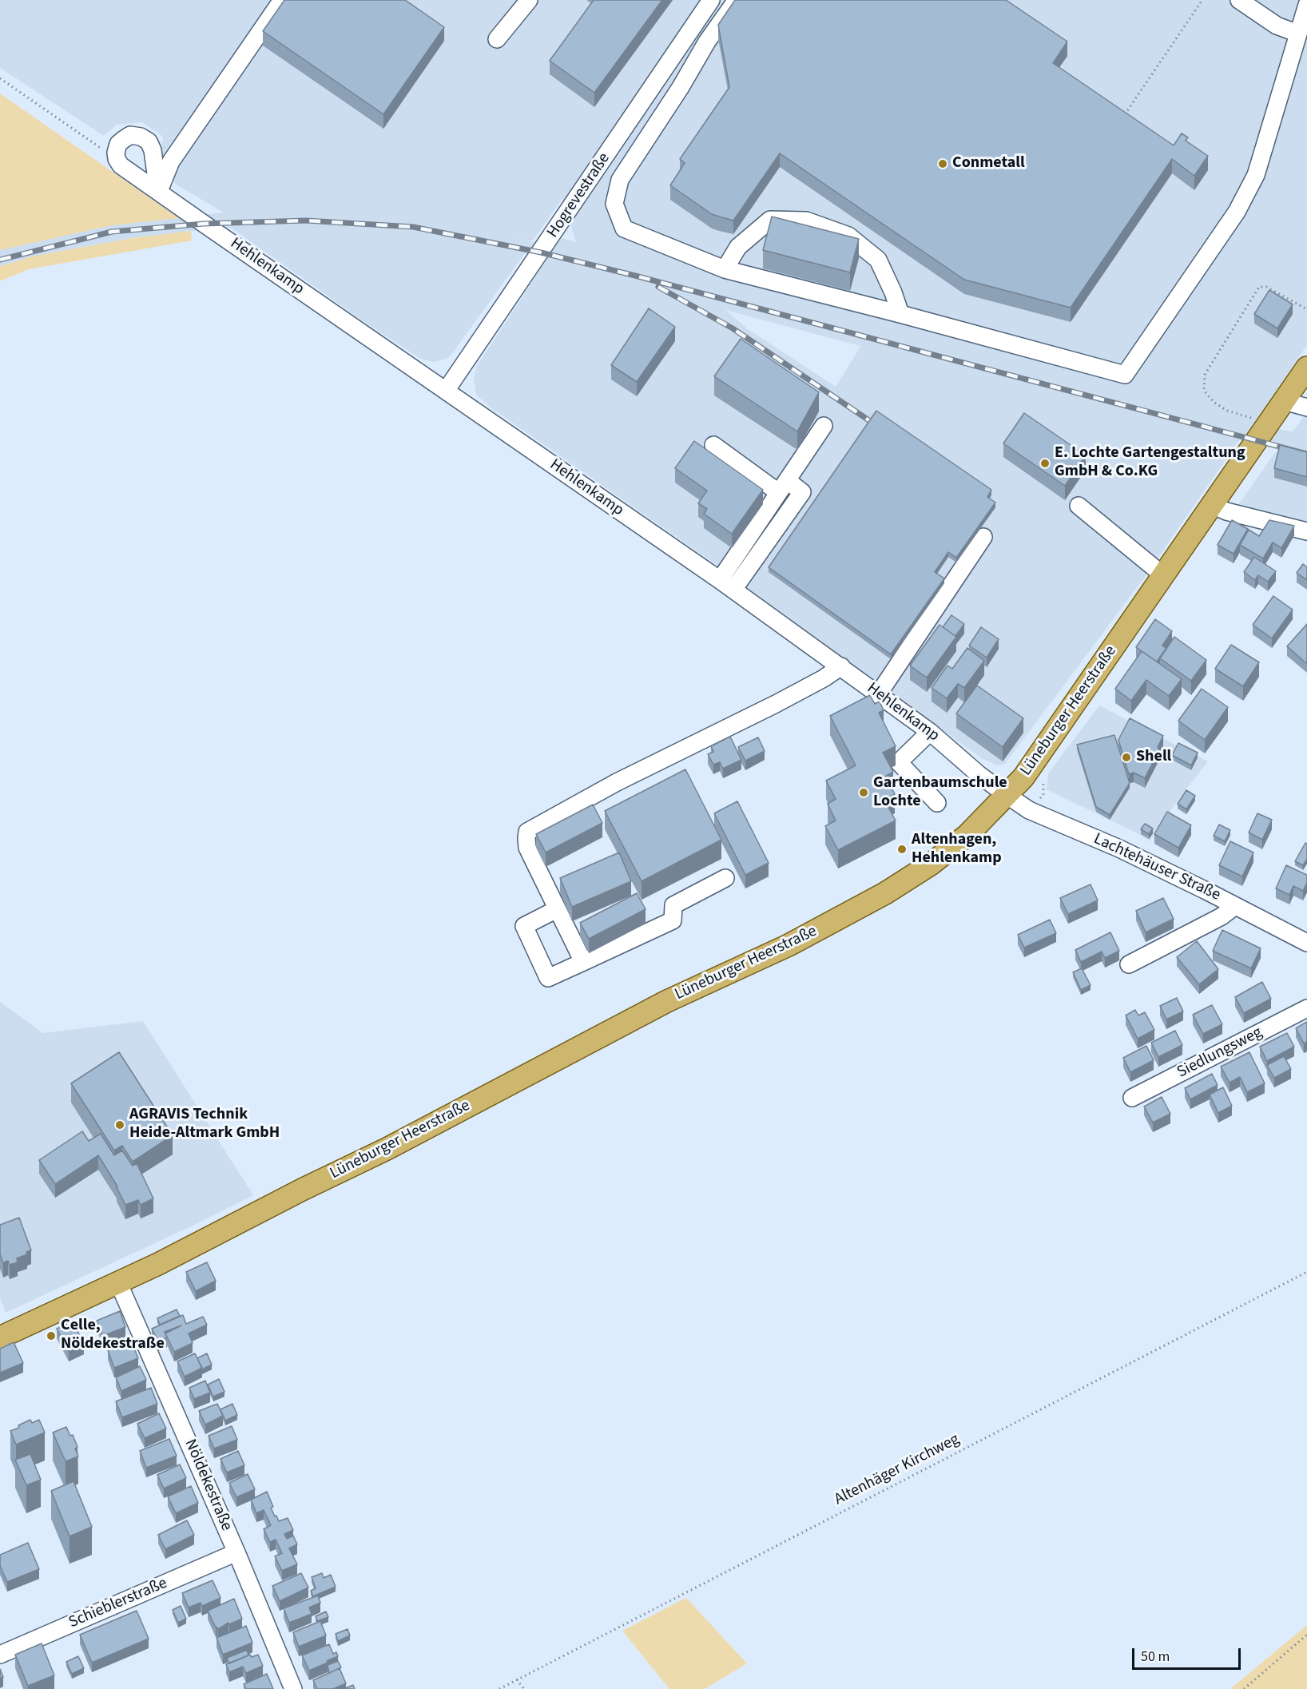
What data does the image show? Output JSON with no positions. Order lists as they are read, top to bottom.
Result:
{
  "streets": {
    "main road": ["Lüneburger Heerstraße"],
    "street": [
      "Hogrevestraße",
      "Hehlenkamp",
      "Lachtehäuser Straße",
      "Siedlungsweg",
      "Nöldekestraße",
      "Schieblerstraße"
    ],
    "path": ["Altenhäger Kirchweg"]
  },
  "crossings": [
    ["Hogrevestraße", "Hehlenkamp"],
    ["Hehlenkamp", "Lüneburger Heerstraße"],
    ["Hehlenkamp", "Lachtehäuser Straße"],
    ["Lüneburger Heerstraße", "Lachtehäuser Straße"],
    ["Lüneburger Heerstraße", "Nöldekestraße"],
    ["Nöldekestraße", "Schieblerstraße"]
  ],
  "places": [
    "Conmetall",
    "E. Lochte Gartengestaltung GmbH & Co.KG",
    "Shell",
    "Gartenbaumschule Lochte",
    "Altenhagen, Hehlenkamp",
    "AGRAVIS Technik Heide-Altmark GmbH",
    "Celle, Nöldekestraße"
  ],
  "scale_bar": "50 m"
}
